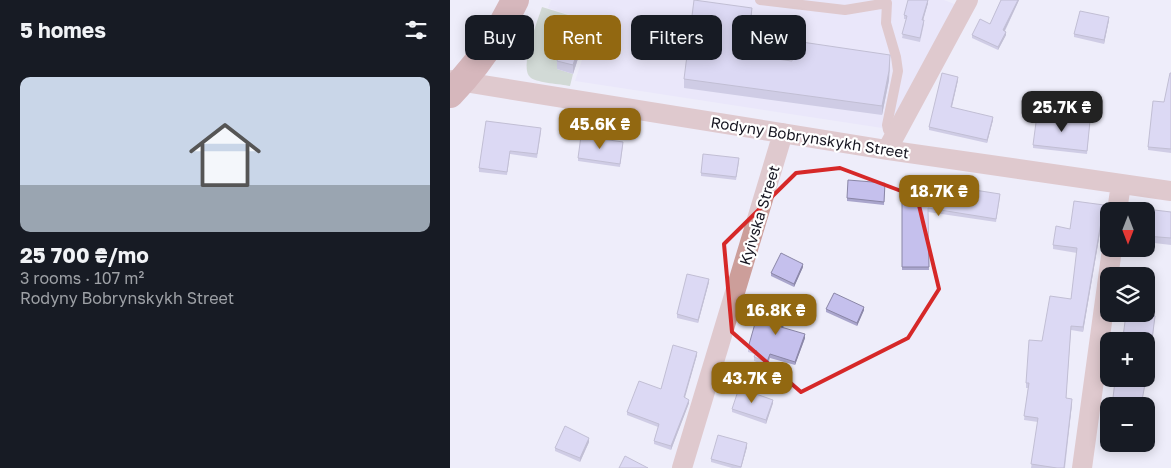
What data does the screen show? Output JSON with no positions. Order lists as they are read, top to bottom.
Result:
{
  "streets": {
    "street": ["Rodyny Bobrynskykh Street", "Kyivska Street"]
  },
  "crossings": [
    ["Rodyny Bobrynskykh Street", "Kyivska Street"]
  ],
  "north": "bottom",
  "page": {
    "heading": "5 homes",
    "chip": [
      "Buy",
      "Rent",
      "Filters",
      "New"
    ],
    "list": [
      {
        "name": "25 700 ₴/mo",
        "note": "3 rooms · 107 m² · Rodyny Bobrynskykh Street"
      }
    ],
    "price": [
      "25.7K ₴",
      "45.6K ₴",
      "18.7K ₴",
      "16.8K ₴",
      "43.7K ₴"
    ],
    "map_buttons": ["+", "−"]
  }
}
